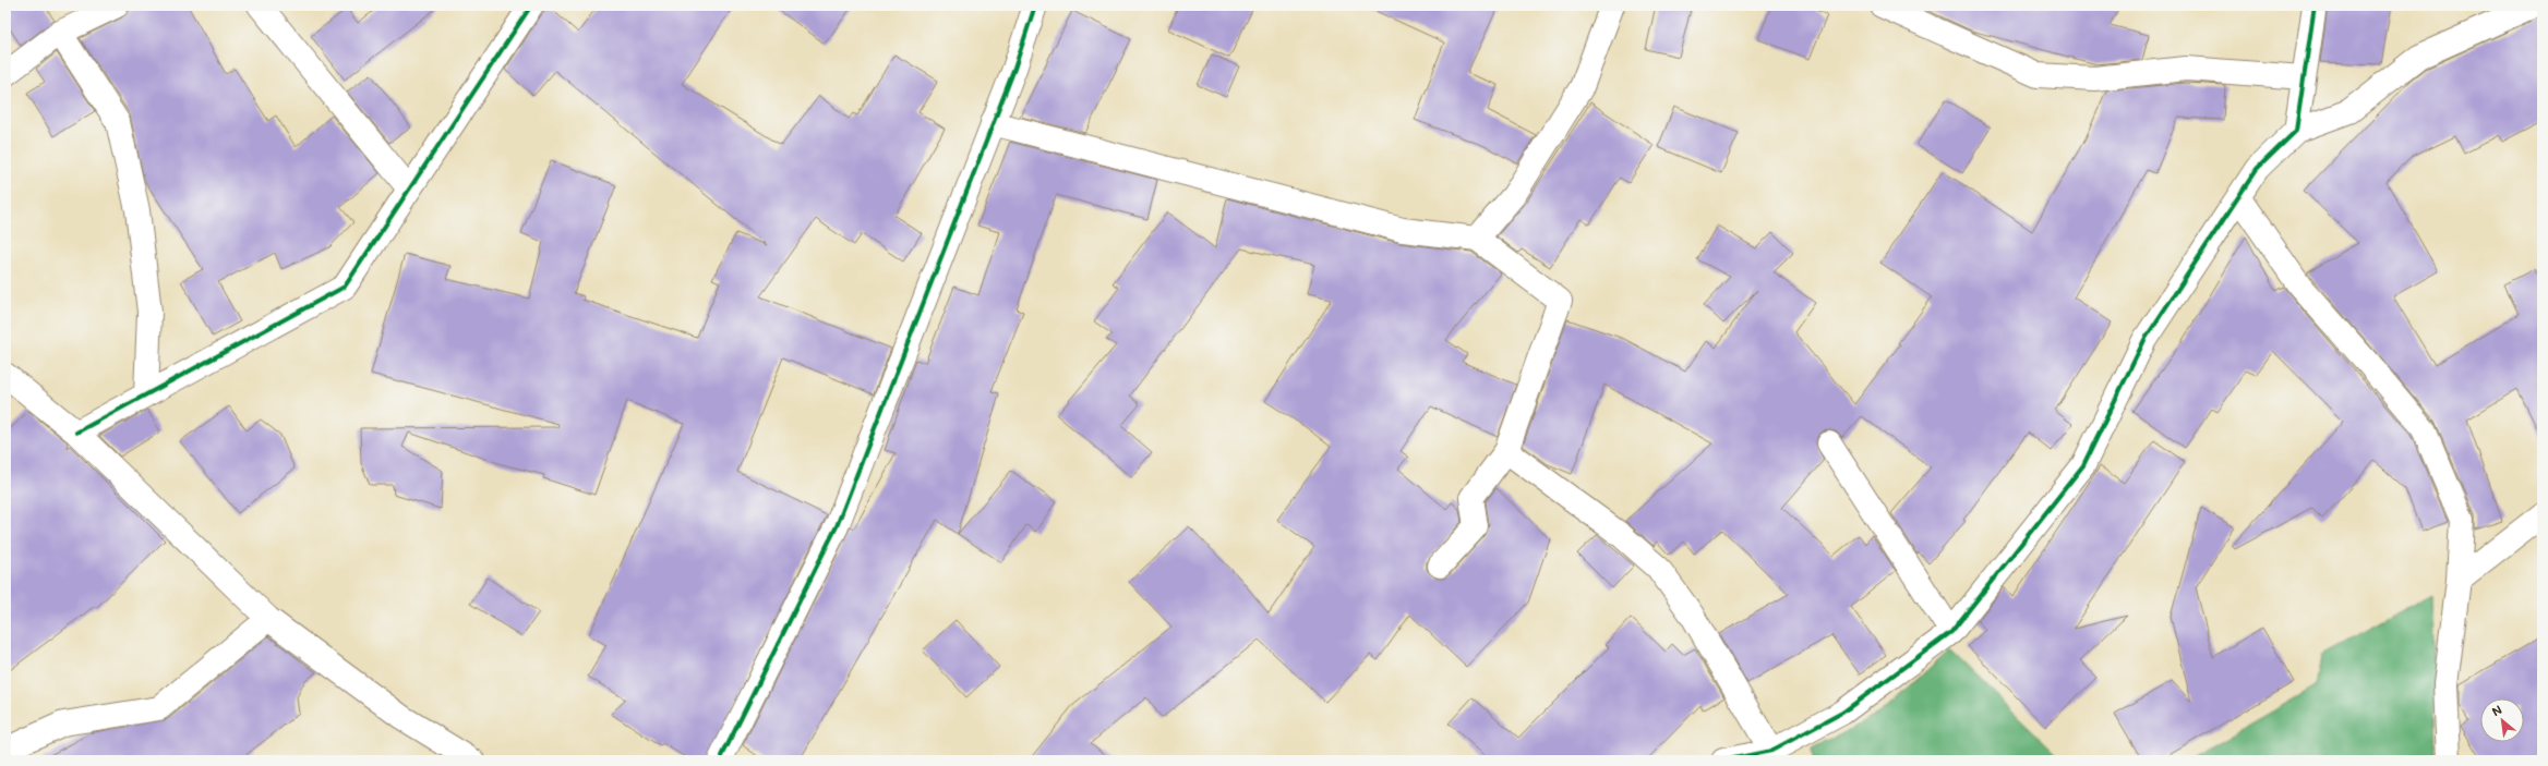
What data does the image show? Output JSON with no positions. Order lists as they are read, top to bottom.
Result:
{
  "north": "top left"
}
